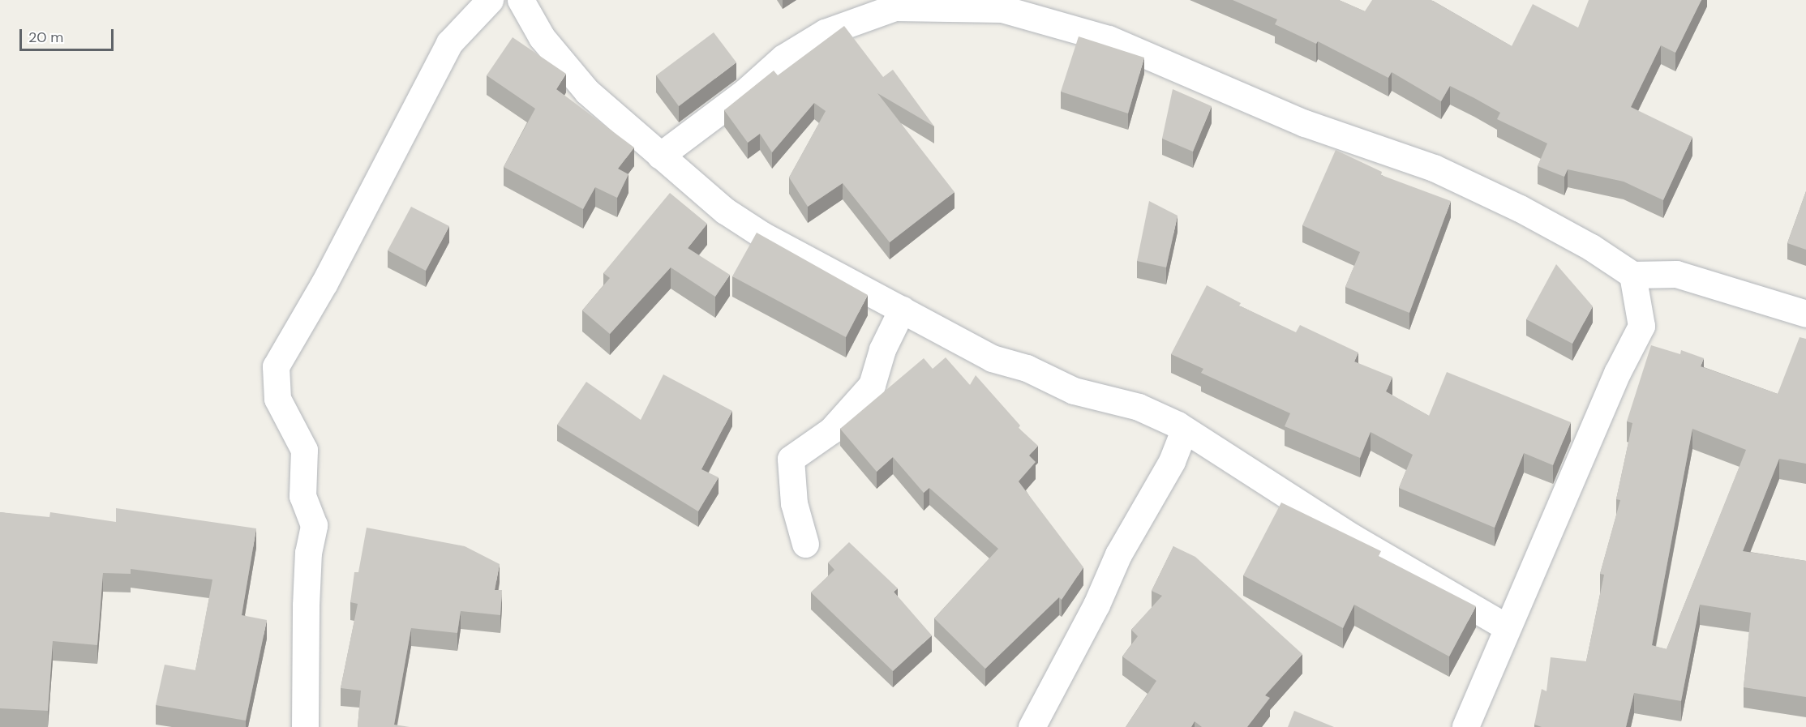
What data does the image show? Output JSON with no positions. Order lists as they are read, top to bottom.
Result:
{
  "scale_bar": "20 m"
}
